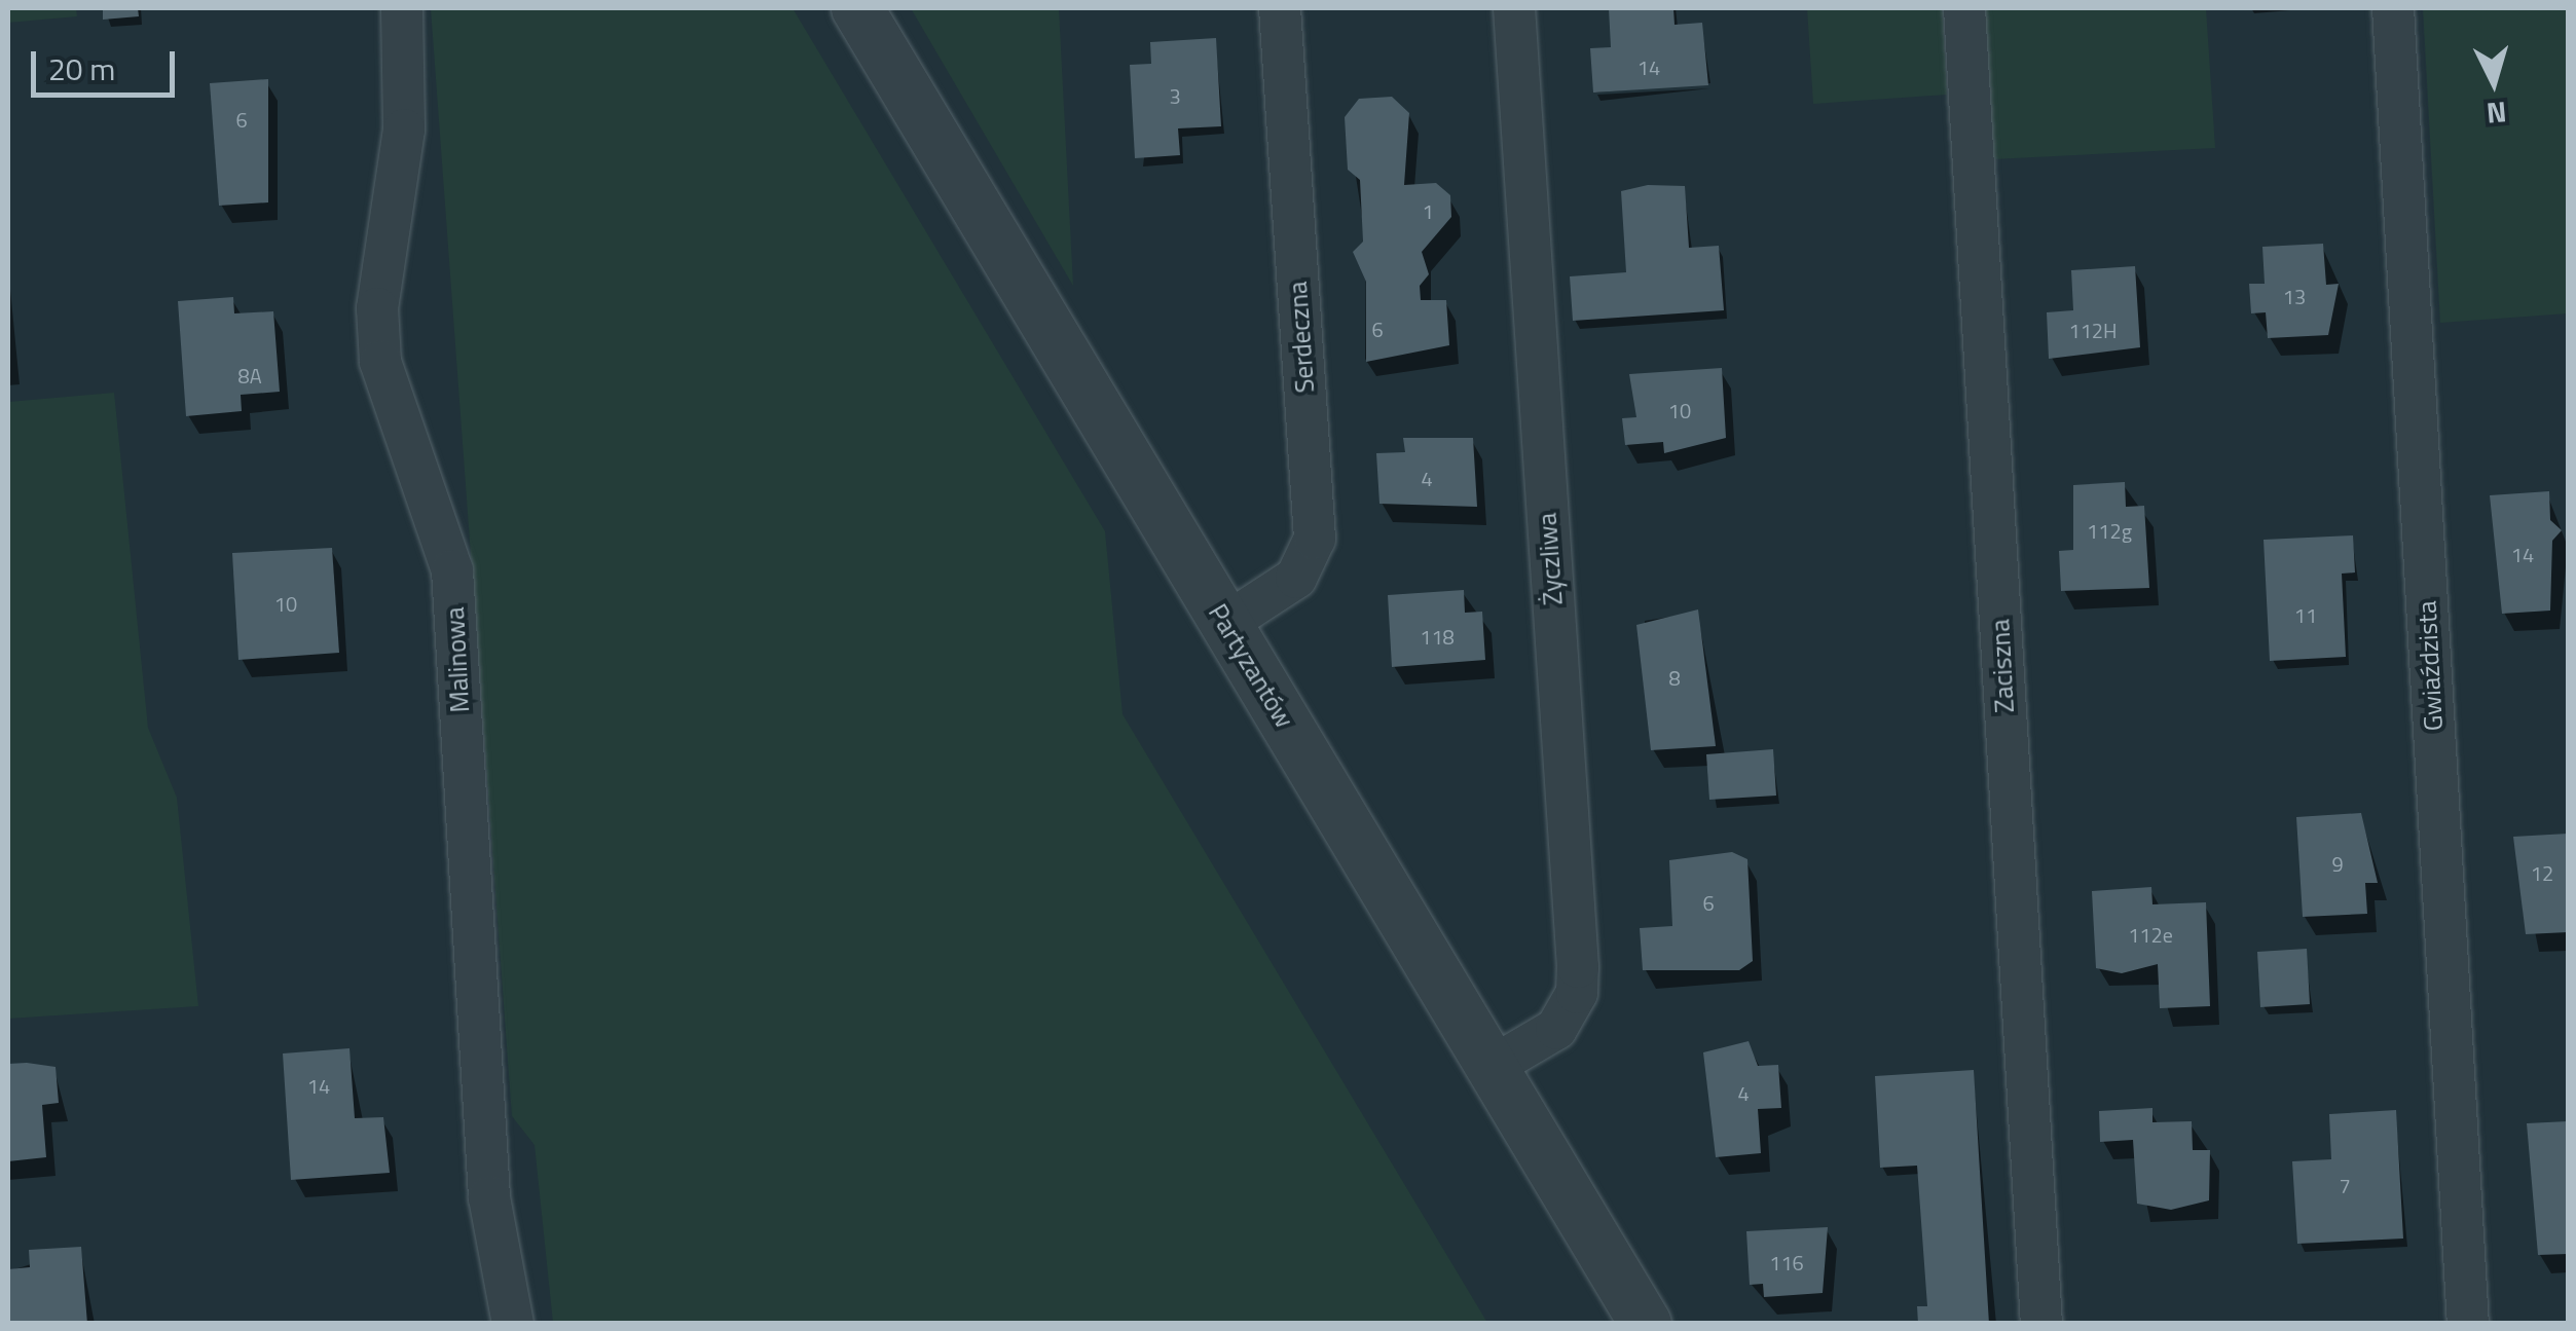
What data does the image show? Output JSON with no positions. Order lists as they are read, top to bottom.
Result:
{
  "streets": {
    "street": [
      "Serdeczna",
      "Życzliwa",
      "Malinowa",
      "Partyzantów",
      "Zaciszna",
      "Gwiaździsta"
    ]
  },
  "crossings": [
    ["Serdeczna", "Partyzantów"],
    ["Życzliwa", "Partyzantów"]
  ],
  "house_numbers": [
    "14",
    "3",
    "6",
    "1",
    "13",
    "6",
    "112H",
    "8A",
    "10",
    "4",
    "112g",
    "14",
    "10",
    "11",
    "118",
    "8",
    "9",
    "12",
    "6",
    "112e",
    "14",
    "4",
    "7",
    "116"
  ],
  "scale_bar": "20 m",
  "north": "bottom"
}
